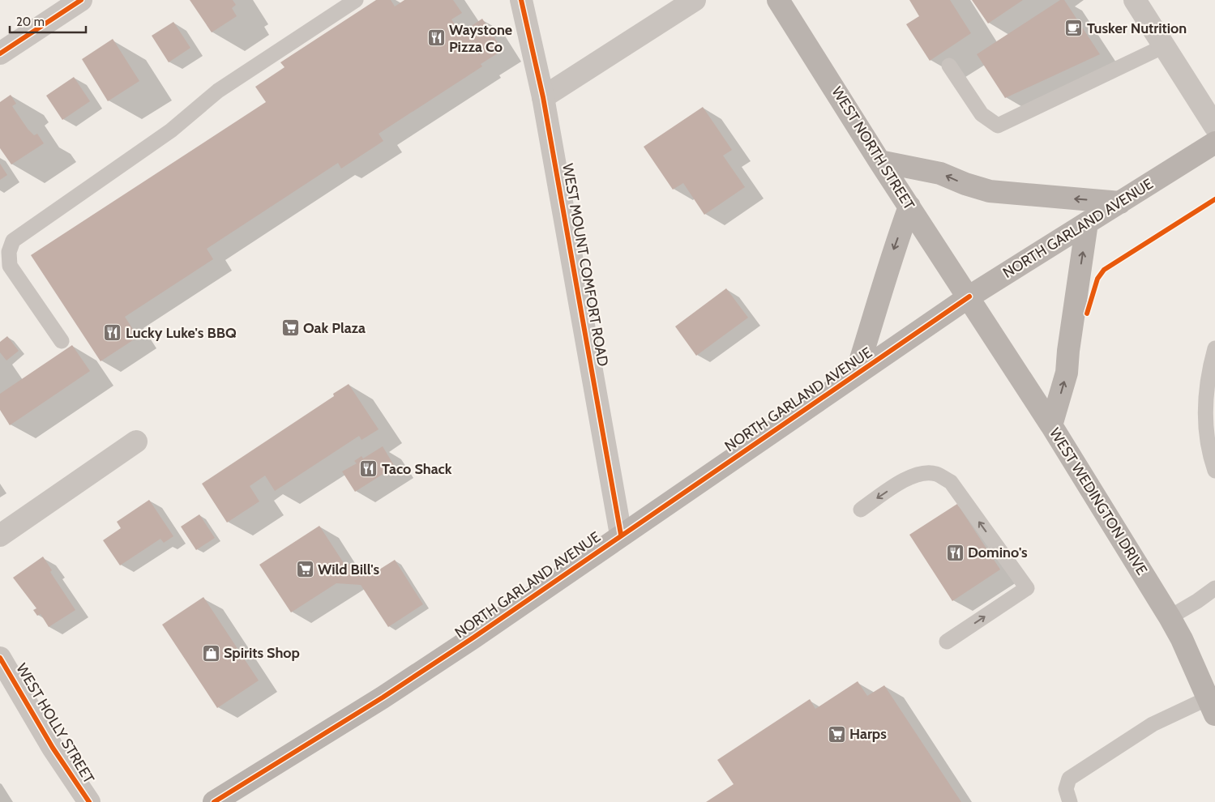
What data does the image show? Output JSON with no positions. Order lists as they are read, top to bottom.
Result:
{
  "streets": {
    "main road": ["WEST NORTH STREET", "NORTH GARLAND AVENUE", "WEST WEDINGTON DRIVE"],
    "street": ["WEST MOUNT COMFORT ROAD", "WEST HOLLY STREET"]
  },
  "crossings": [
    ["WEST NORTH STREET", "NORTH GARLAND AVENUE"],
    ["WEST NORTH STREET", "WEST WEDINGTON DRIVE"],
    ["NORTH GARLAND AVENUE", "WEST MOUNT COMFORT ROAD"],
    ["NORTH GARLAND AVENUE", "WEST WEDINGTON DRIVE"]
  ],
  "places": {
    "cafe": ["Tusker Nutrition"],
    "restaurant": [
      "Waystone Pizza Co",
      "Lucky Luke's BBQ",
      "Taco Shack",
      "Domino's"
    ],
    "supermarket": ["Oak Plaza", "Wild Bill's", "Harps"],
    "shop": ["Spirits Shop"]
  },
  "scale_bar": "20 m"
}
